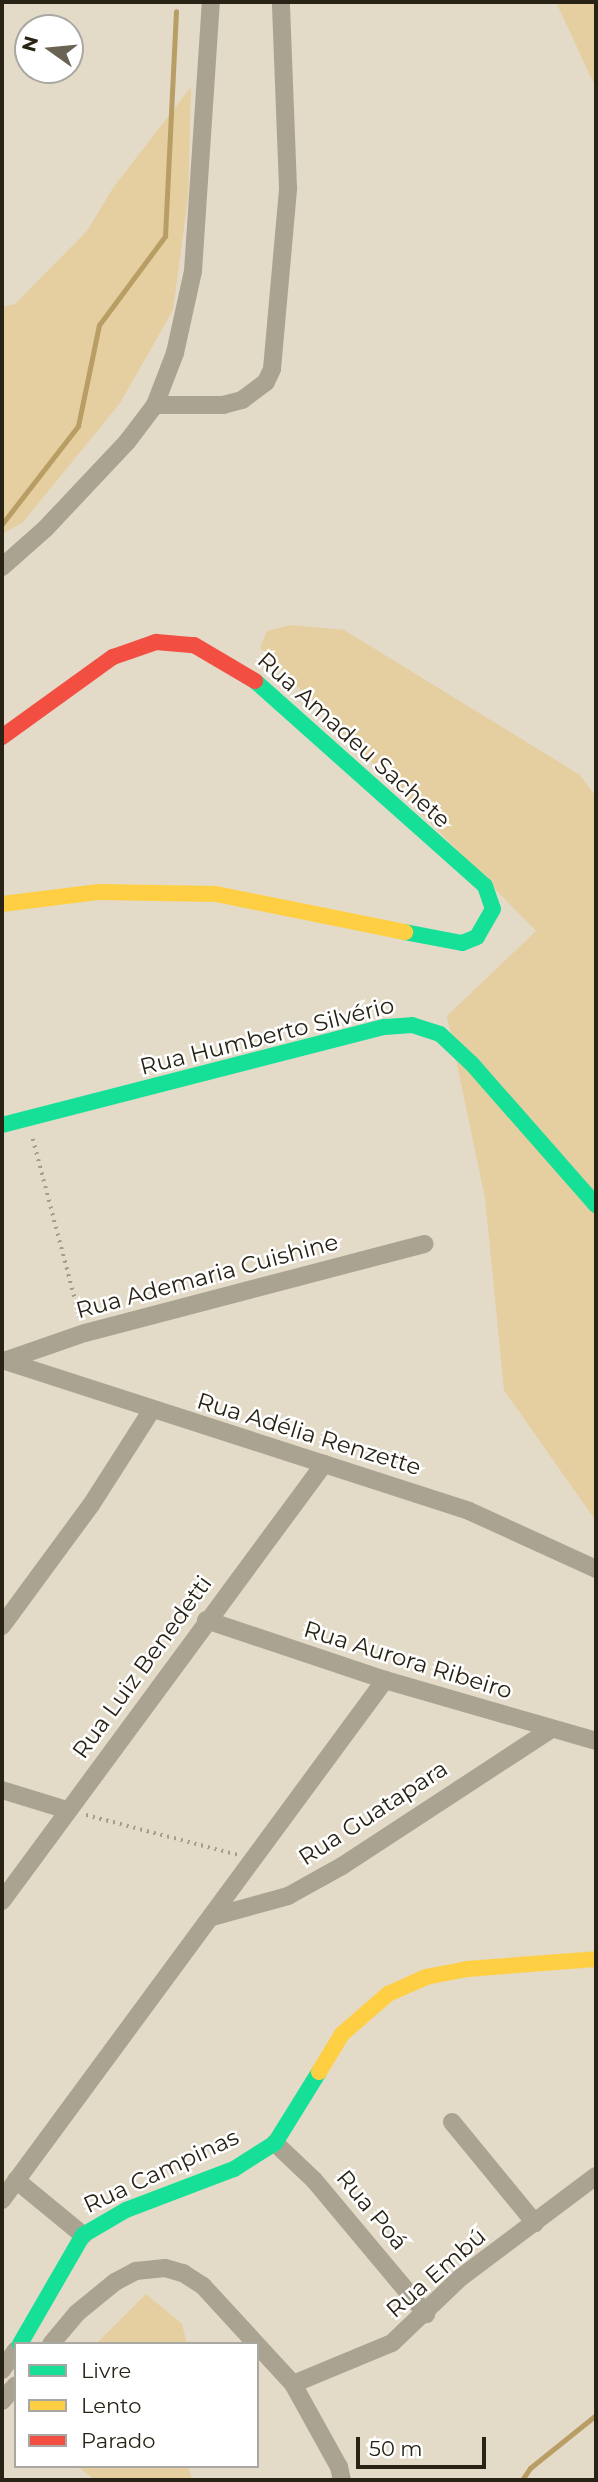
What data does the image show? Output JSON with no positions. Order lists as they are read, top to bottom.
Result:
{
  "streets": {
    "street": [
      "Rua Amadeu Sachete",
      "Rua Humberto Silvério",
      "Rua Ademaria Cuishine",
      "Rua Adélia Renzette",
      "Rua Aurora Ribeiro",
      "Rua Luiz Benedetti",
      "Rua Guatapara",
      "Rua Campinas",
      "Rua Poá",
      "Rua Embú"
    ]
  },
  "crossings": [
    ["Rua Ademaria Cuishine", "Rua Adélia Renzette"],
    ["Rua Adélia Renzette", "Rua Luiz Benedetti"],
    ["Rua Aurora Ribeiro", "Rua Luiz Benedetti"],
    ["Rua Aurora Ribeiro", "Rua Guatapara"],
    ["Rua Campinas", "Rua Poá"],
    ["Rua Poá", "Rua Embú"]
  ],
  "legend": ["Livre", "Lento", "Parado"],
  "scale_bar": "50 m",
  "north": "left"
}
